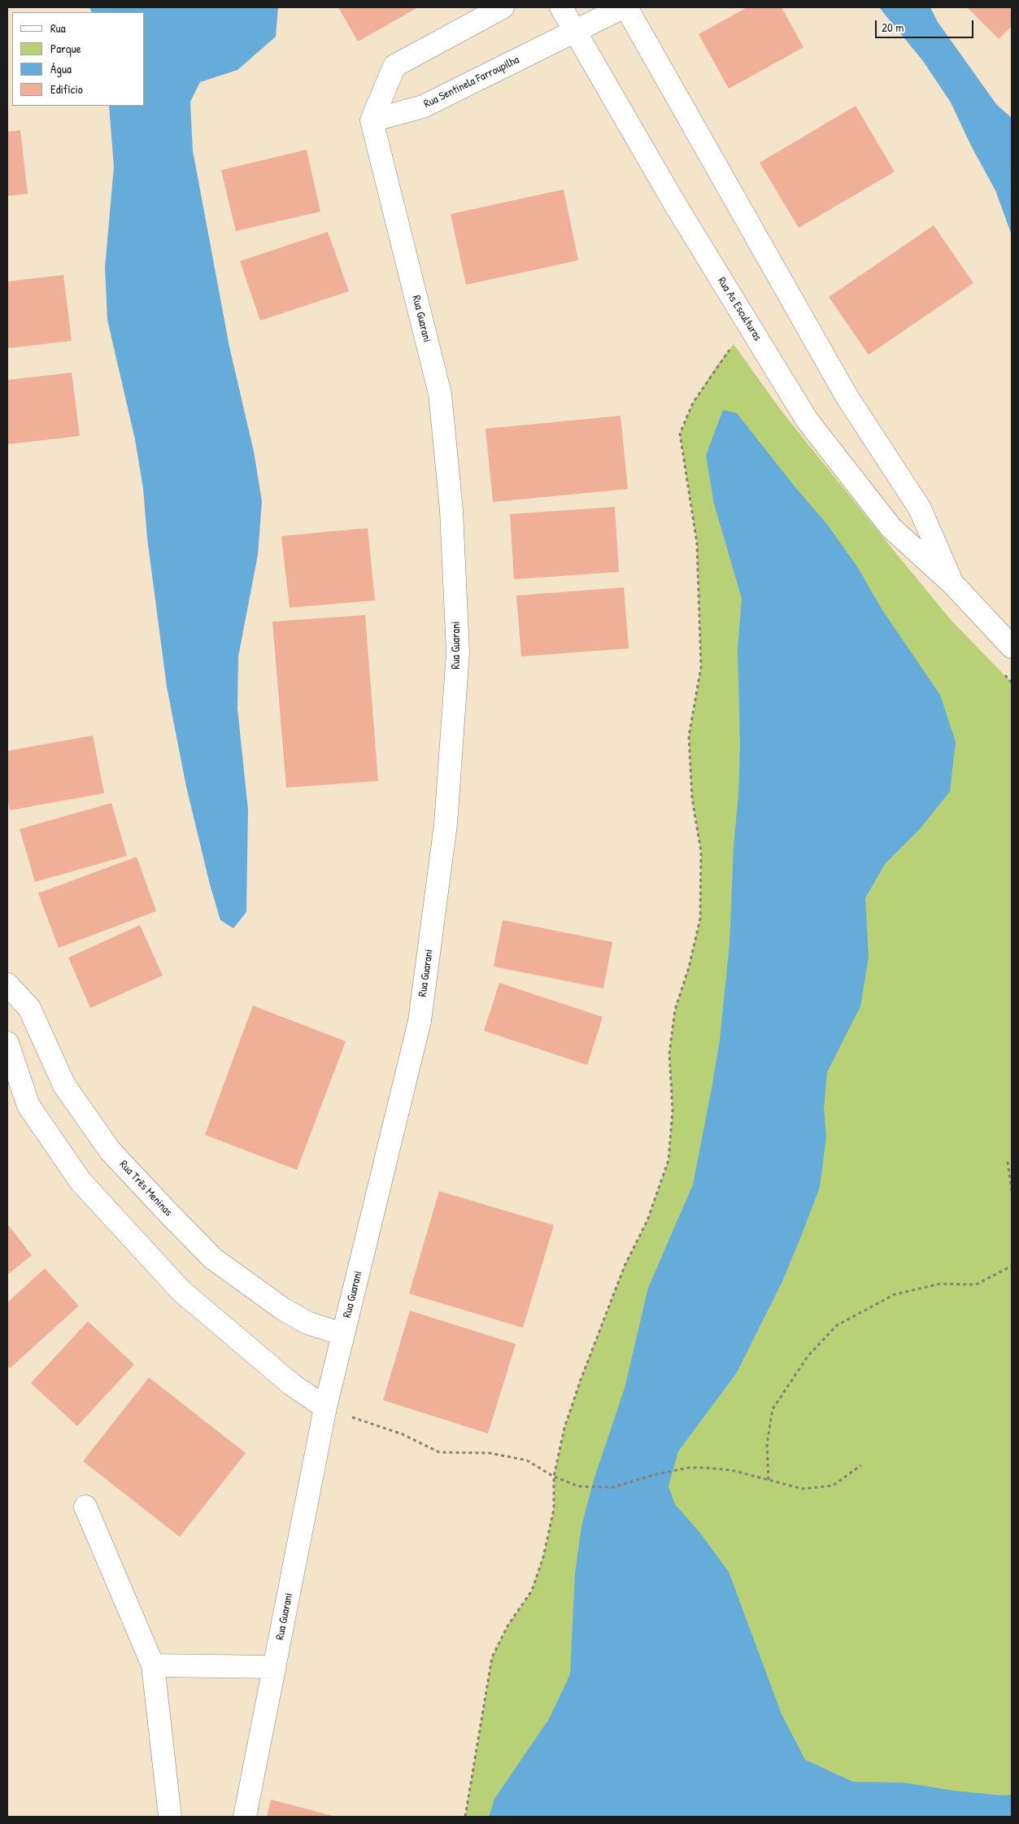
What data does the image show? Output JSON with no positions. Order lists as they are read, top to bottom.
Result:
{
  "streets": {
    "street": [
      "Rua Sentinela Farroupilha",
      "Rua As Esculturas",
      "Rua Guarani",
      "Rua Trẽs Meninas"
    ]
  },
  "crossings": [
    ["Rua Sentinela Farroupilha", "Rua As Esculturas"],
    ["Rua Sentinela Farroupilha", "Rua Guarani"],
    ["Rua Guarani", "Rua Trẽs Meninas"]
  ],
  "legend": [
    "Rua",
    "Parque",
    "Água",
    "Edifício"
  ],
  "scale_bar": "20 m"
}
